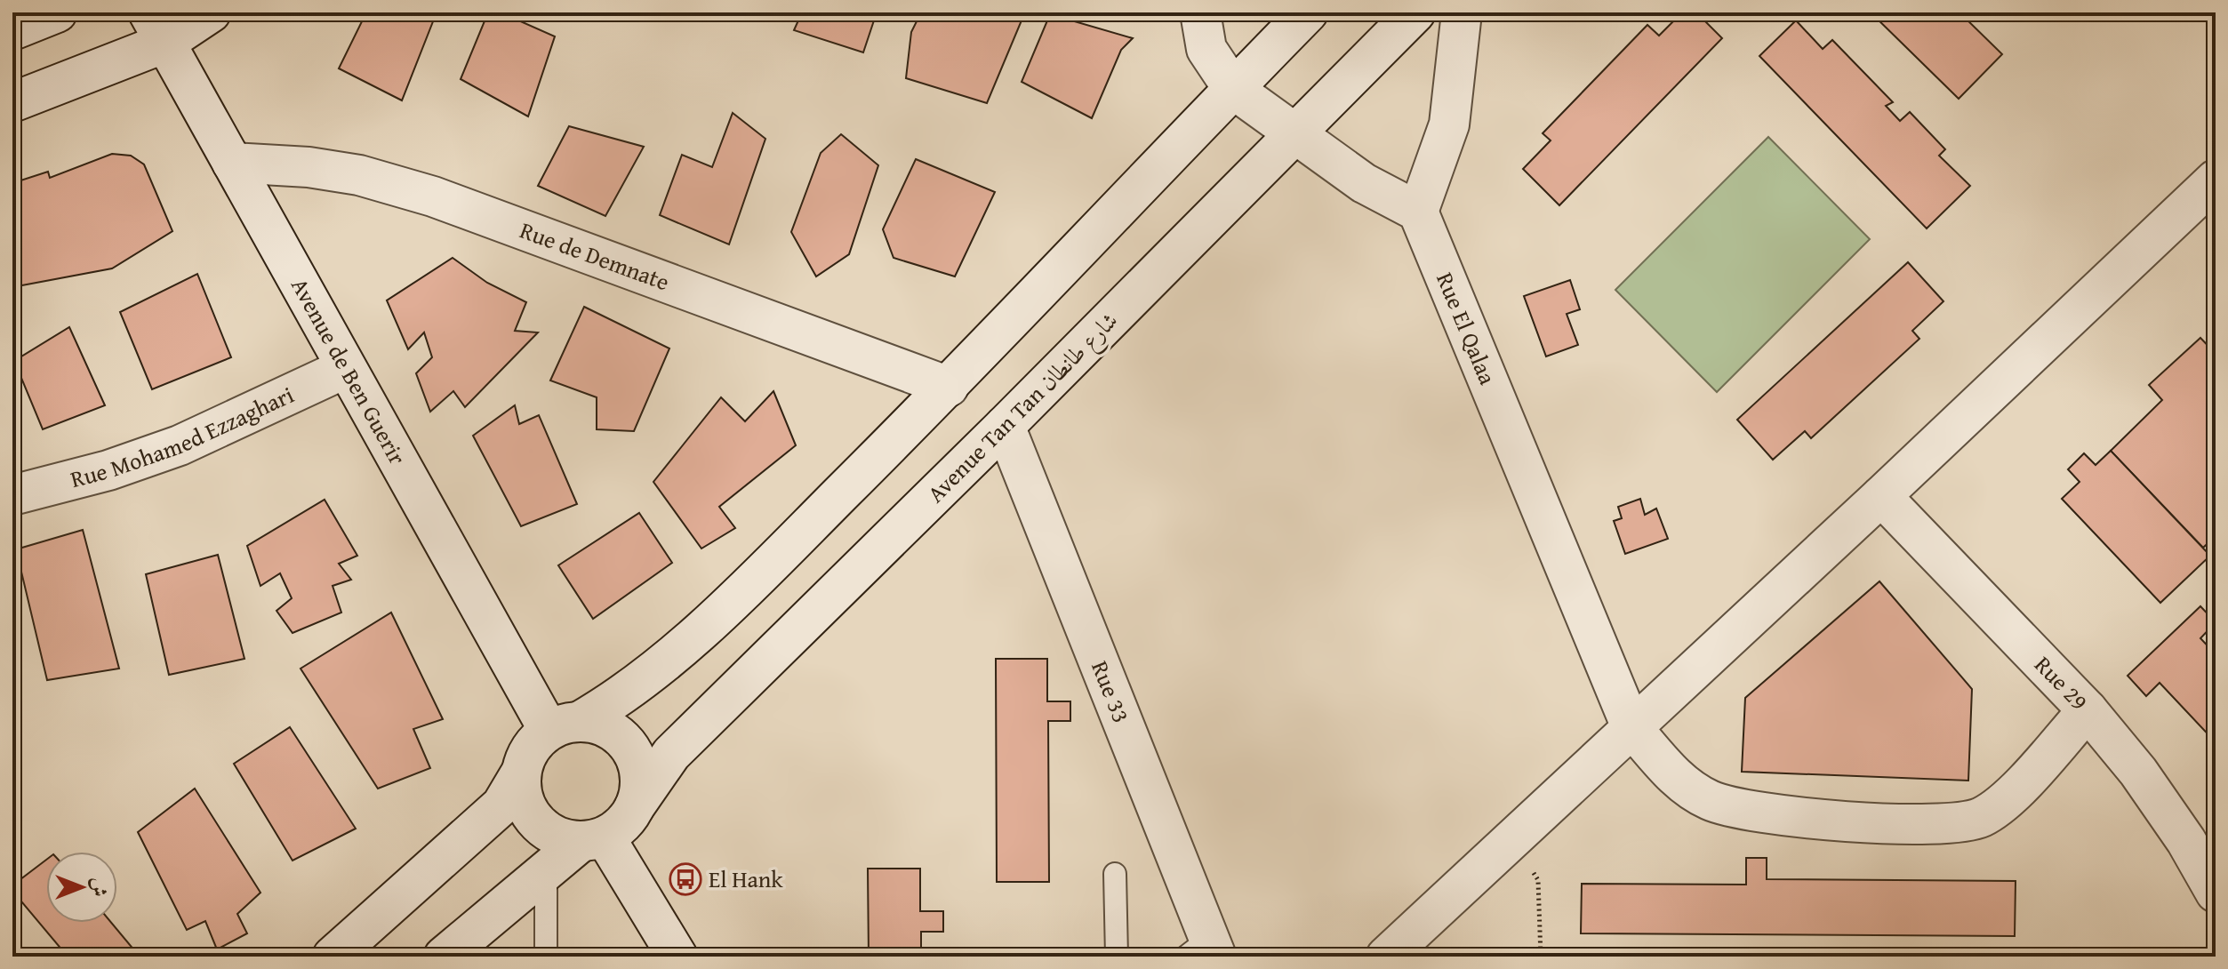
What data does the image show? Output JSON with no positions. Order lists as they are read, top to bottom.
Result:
{
  "streets": {
    "street": [
      "Rue de Demnate",
      "Rue El Qalaa",
      "Avenue de Ben Guerir",
      "Avenue Tan Tan شارع طانطان",
      "Rue Mohamed Ezzaghari",
      "Rue 29",
      "Rue 33"
    ]
  },
  "crossings": [
    ["Rue de Demnate", "Avenue de Ben Guerir"],
    ["Rue El Qalaa", "Rue 29"],
    ["Avenue de Ben Guerir", "Avenue Tan Tan شارع طانطان"],
    ["Avenue de Ben Guerir", "Rue Mohamed Ezzaghari"],
    ["Avenue Tan Tan شارع طانطان", "Rue 33"]
  ],
  "places": {
    "bus stop": ["El Hank"]
  },
  "north": "right"
}
